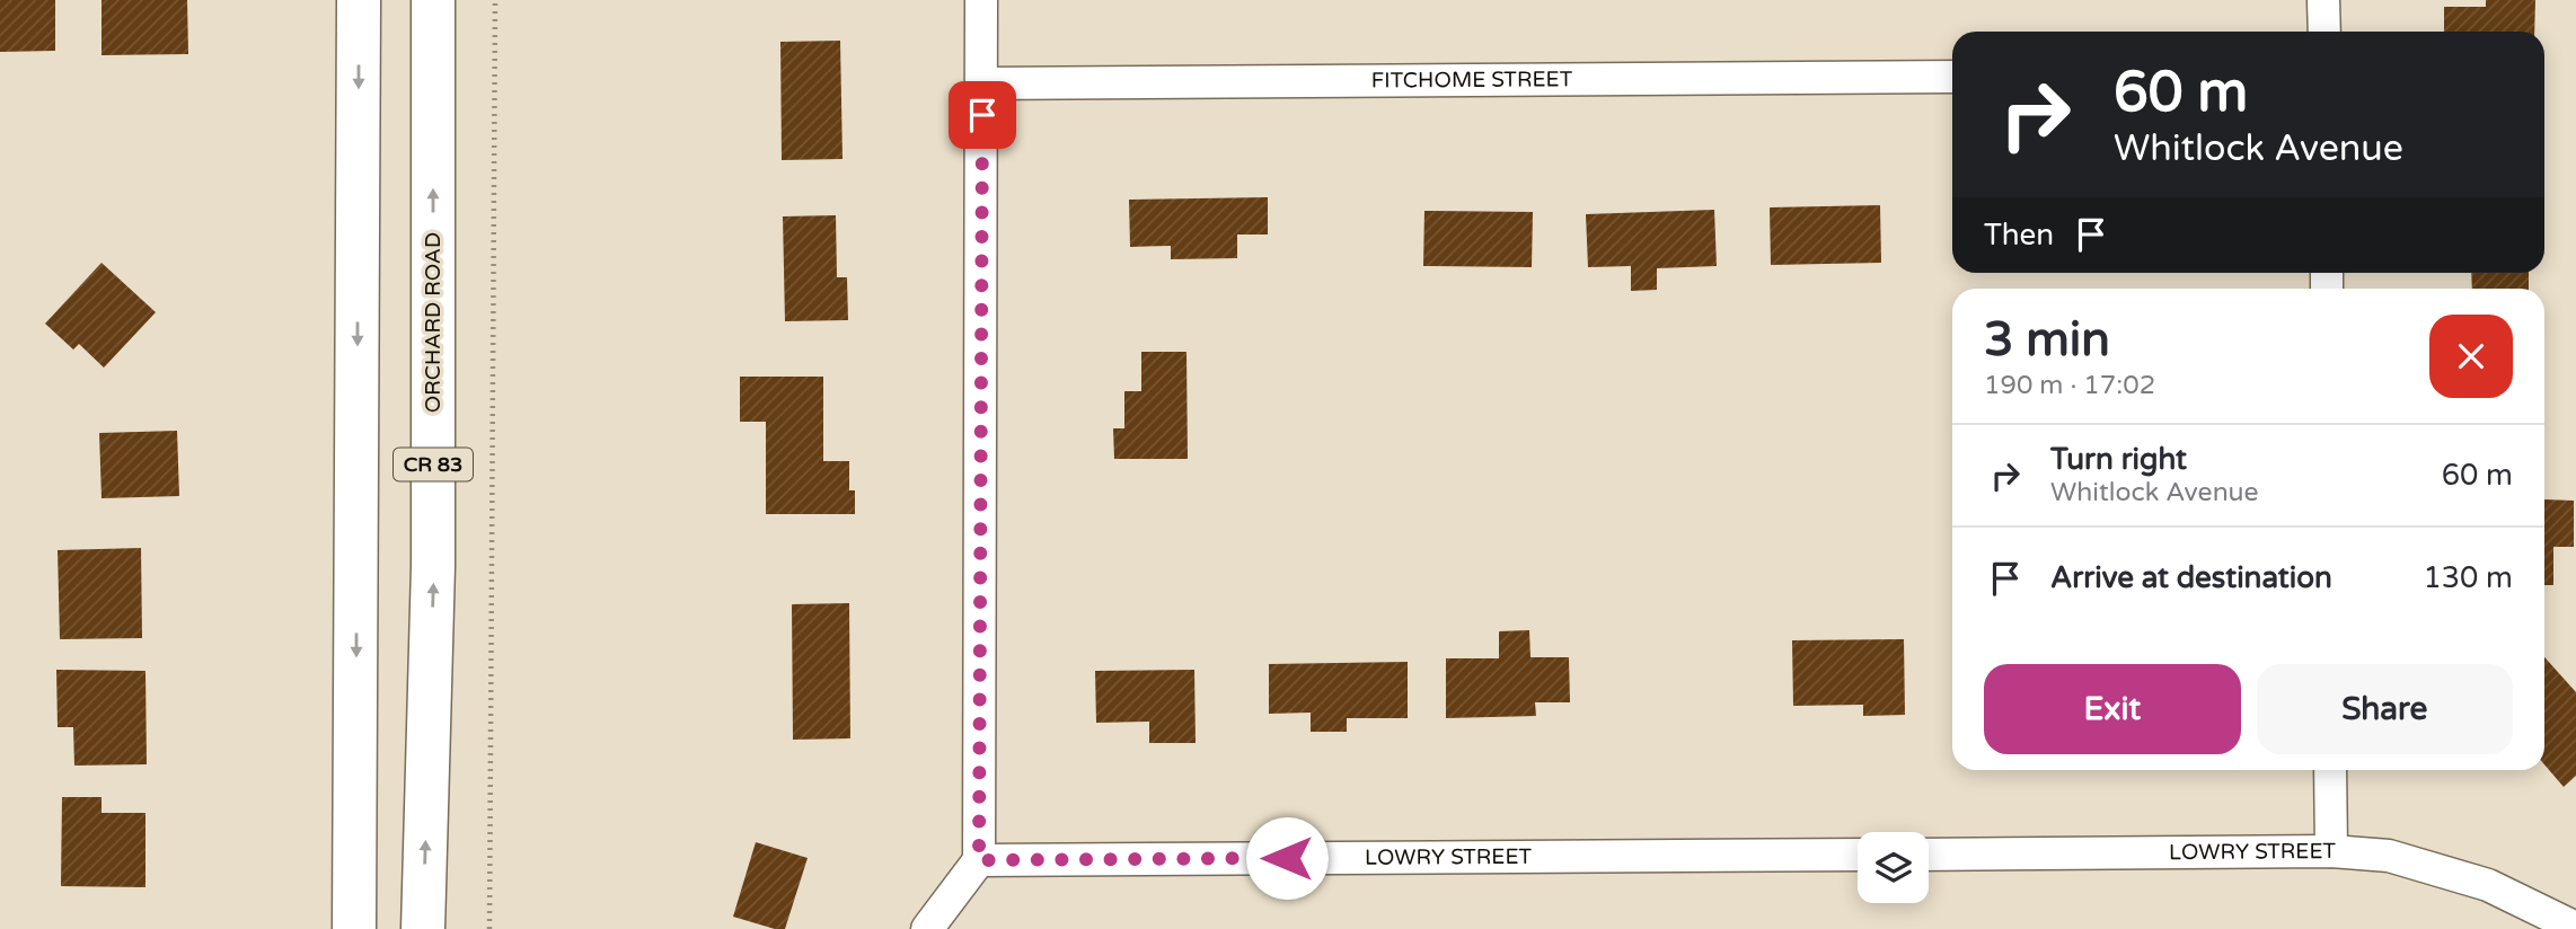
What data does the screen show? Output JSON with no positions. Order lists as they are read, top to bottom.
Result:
{
  "streets": {
    "main road": ["ORCHARD ROAD", "CR 83"],
    "street": ["FITCHOME STREET", "LOWRY STREET"]
  },
  "page": {
    "turn": ["60 m", "Whitlock Avenue"],
    "then": "Then",
    "heading": ["3 min", "190 m · 17:02"],
    "list": [
      {
        "name": "Turn right",
        "note": "Whitlock Avenue",
        "value": "60 m"
      },
      {
        "name": "Arrive at destination",
        "value": "130 m"
      }
    ],
    "buttons": ["Exit", "Share"]
  }
}
